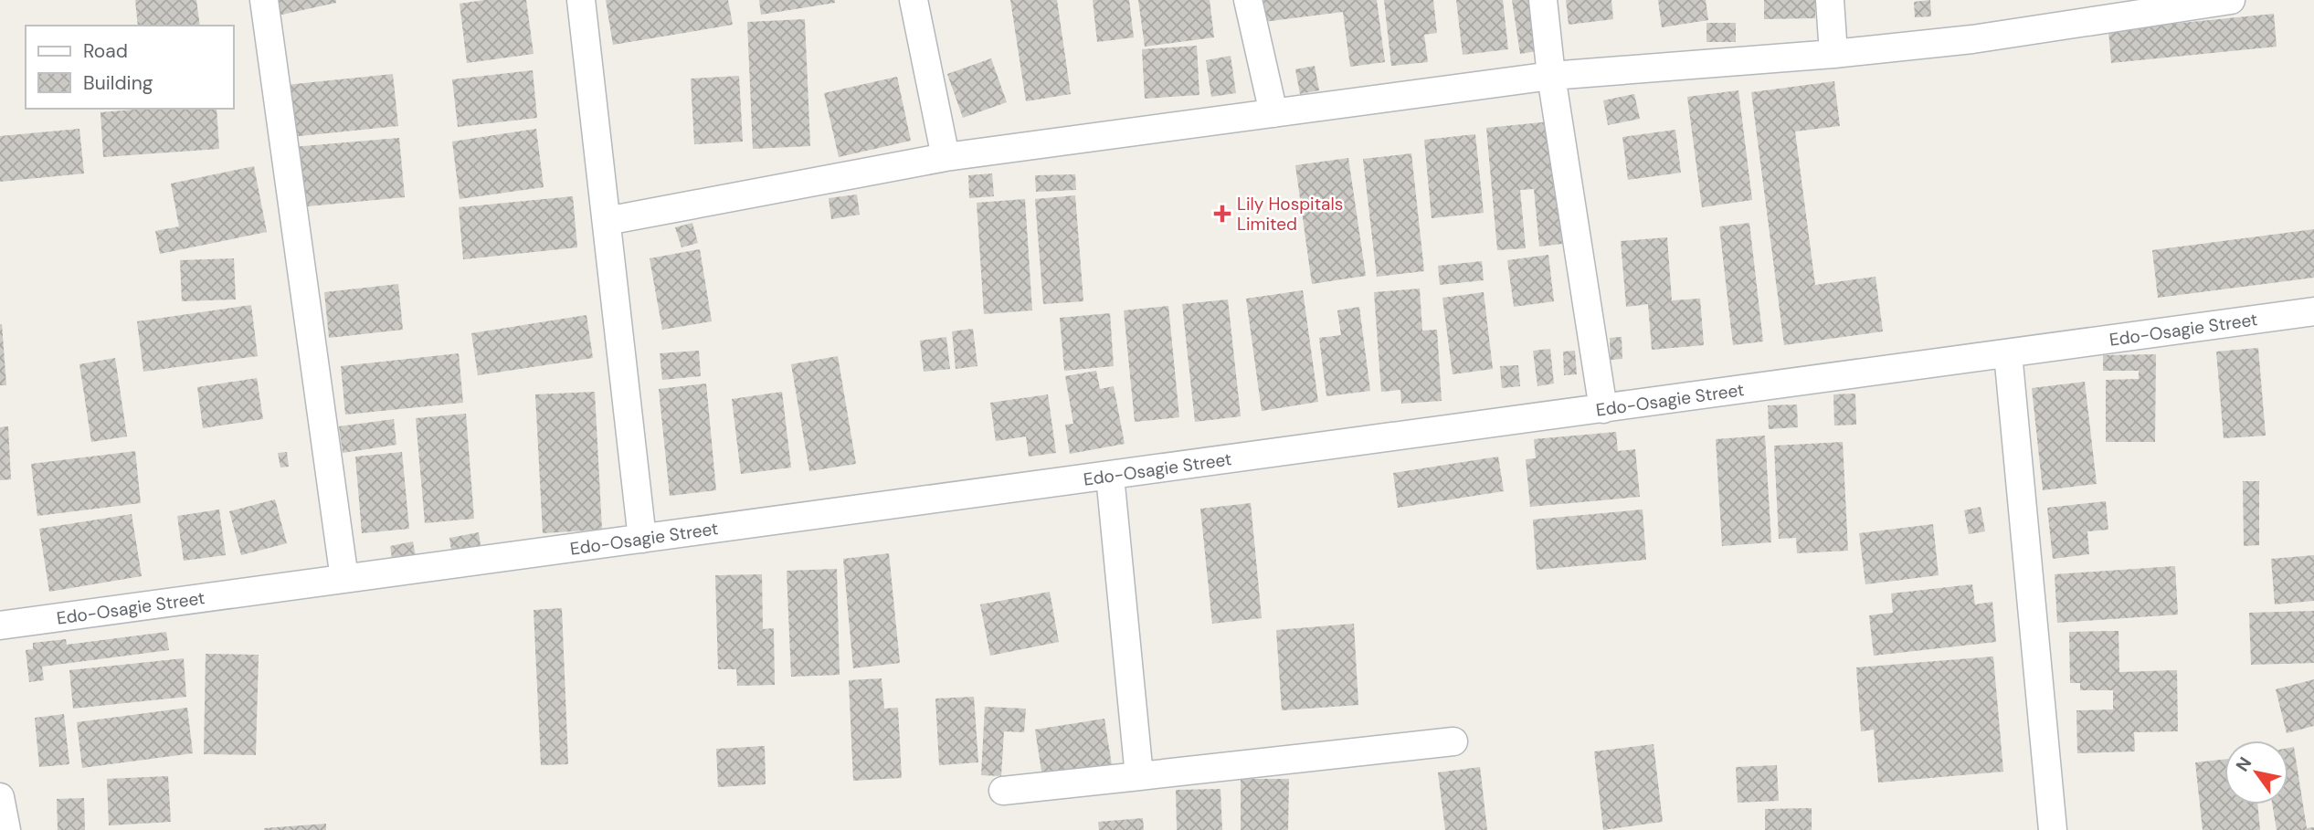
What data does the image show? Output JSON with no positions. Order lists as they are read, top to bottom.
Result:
{
  "streets": {
    "street": ["Edo-Osagie Street"]
  },
  "places": {
    "health": ["Lily Hospitals Limited"]
  },
  "legend": ["Road", "Building"],
  "north": "top left"
}
